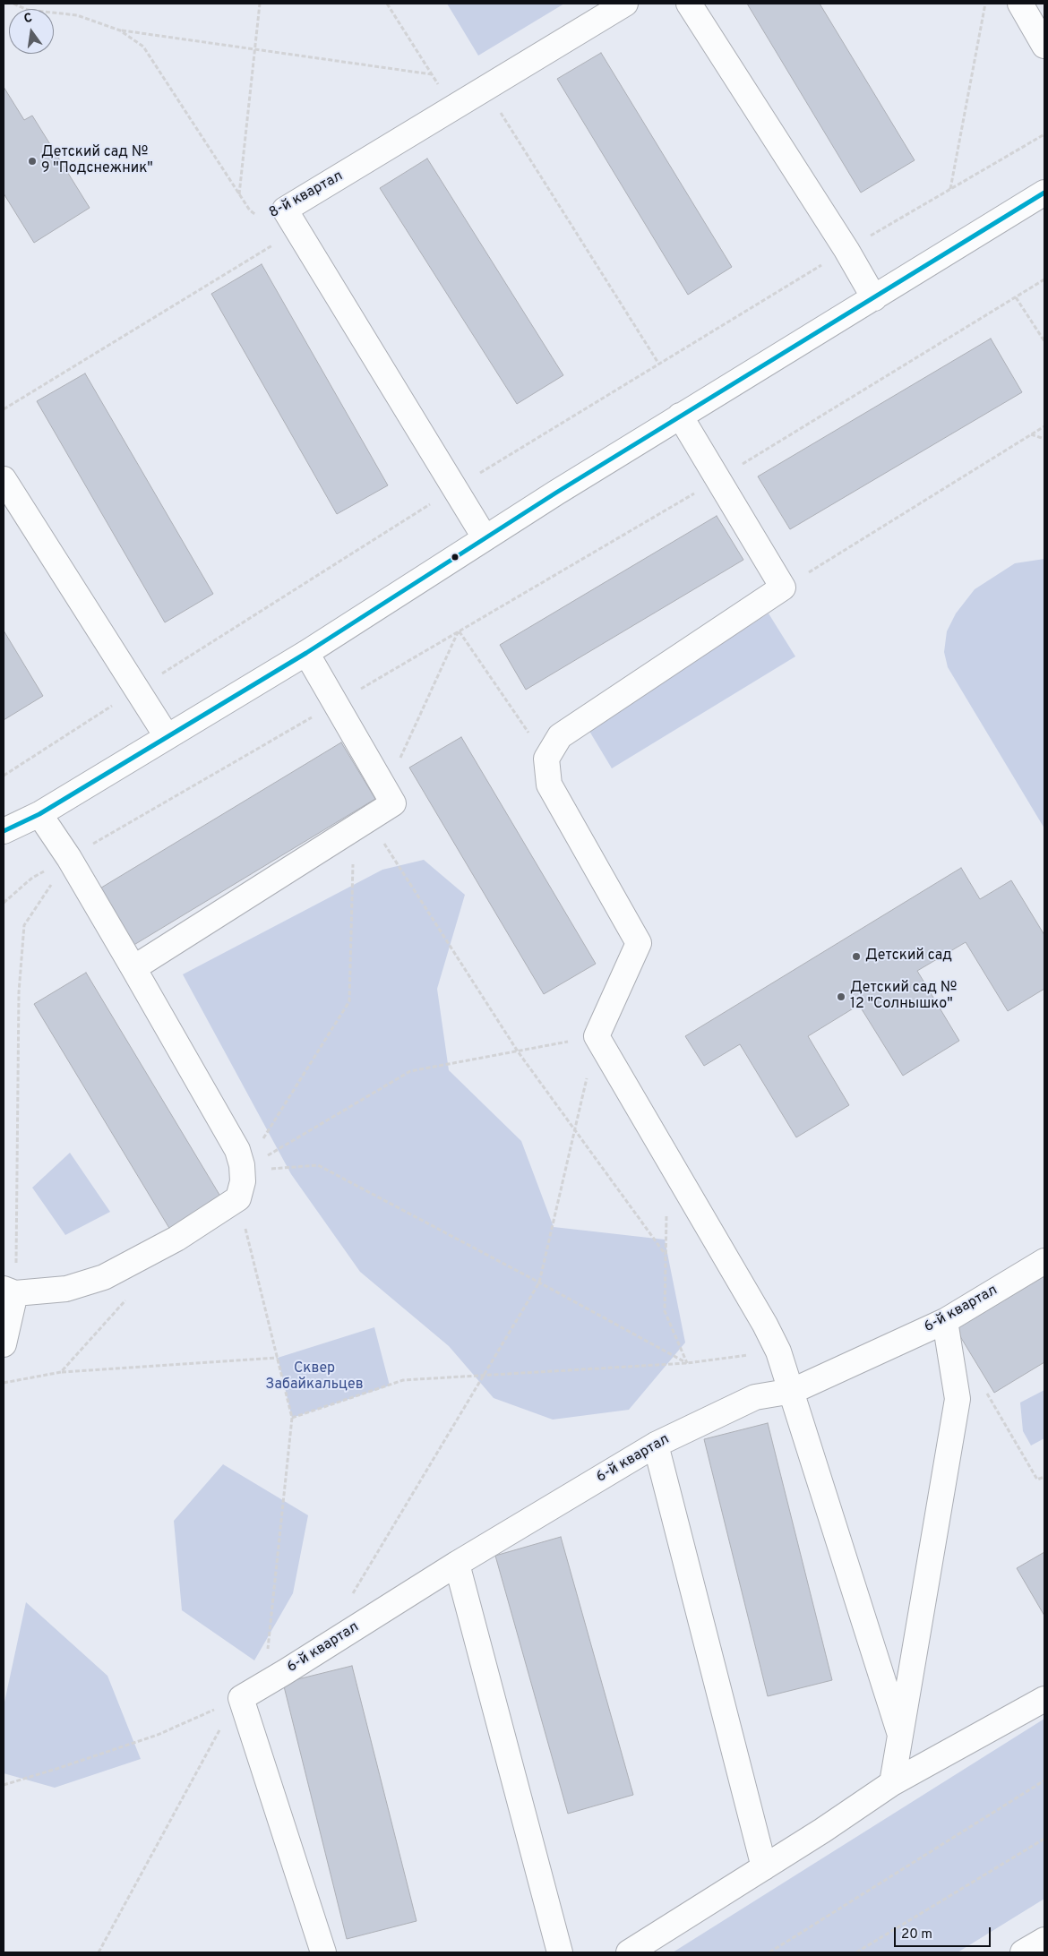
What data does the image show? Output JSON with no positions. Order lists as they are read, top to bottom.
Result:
{
  "streets": {
    "street": ["8-й квартал", "6-й квартал"]
  },
  "parks": ["Сквер Забайкальцев"],
  "places": ["Детский сад № 9 \"Подснежник\"", "Детский сад", "Детский сад № 12 \"Солнышко\""],
  "scale_bar": "20 m",
  "north": "top"
}
